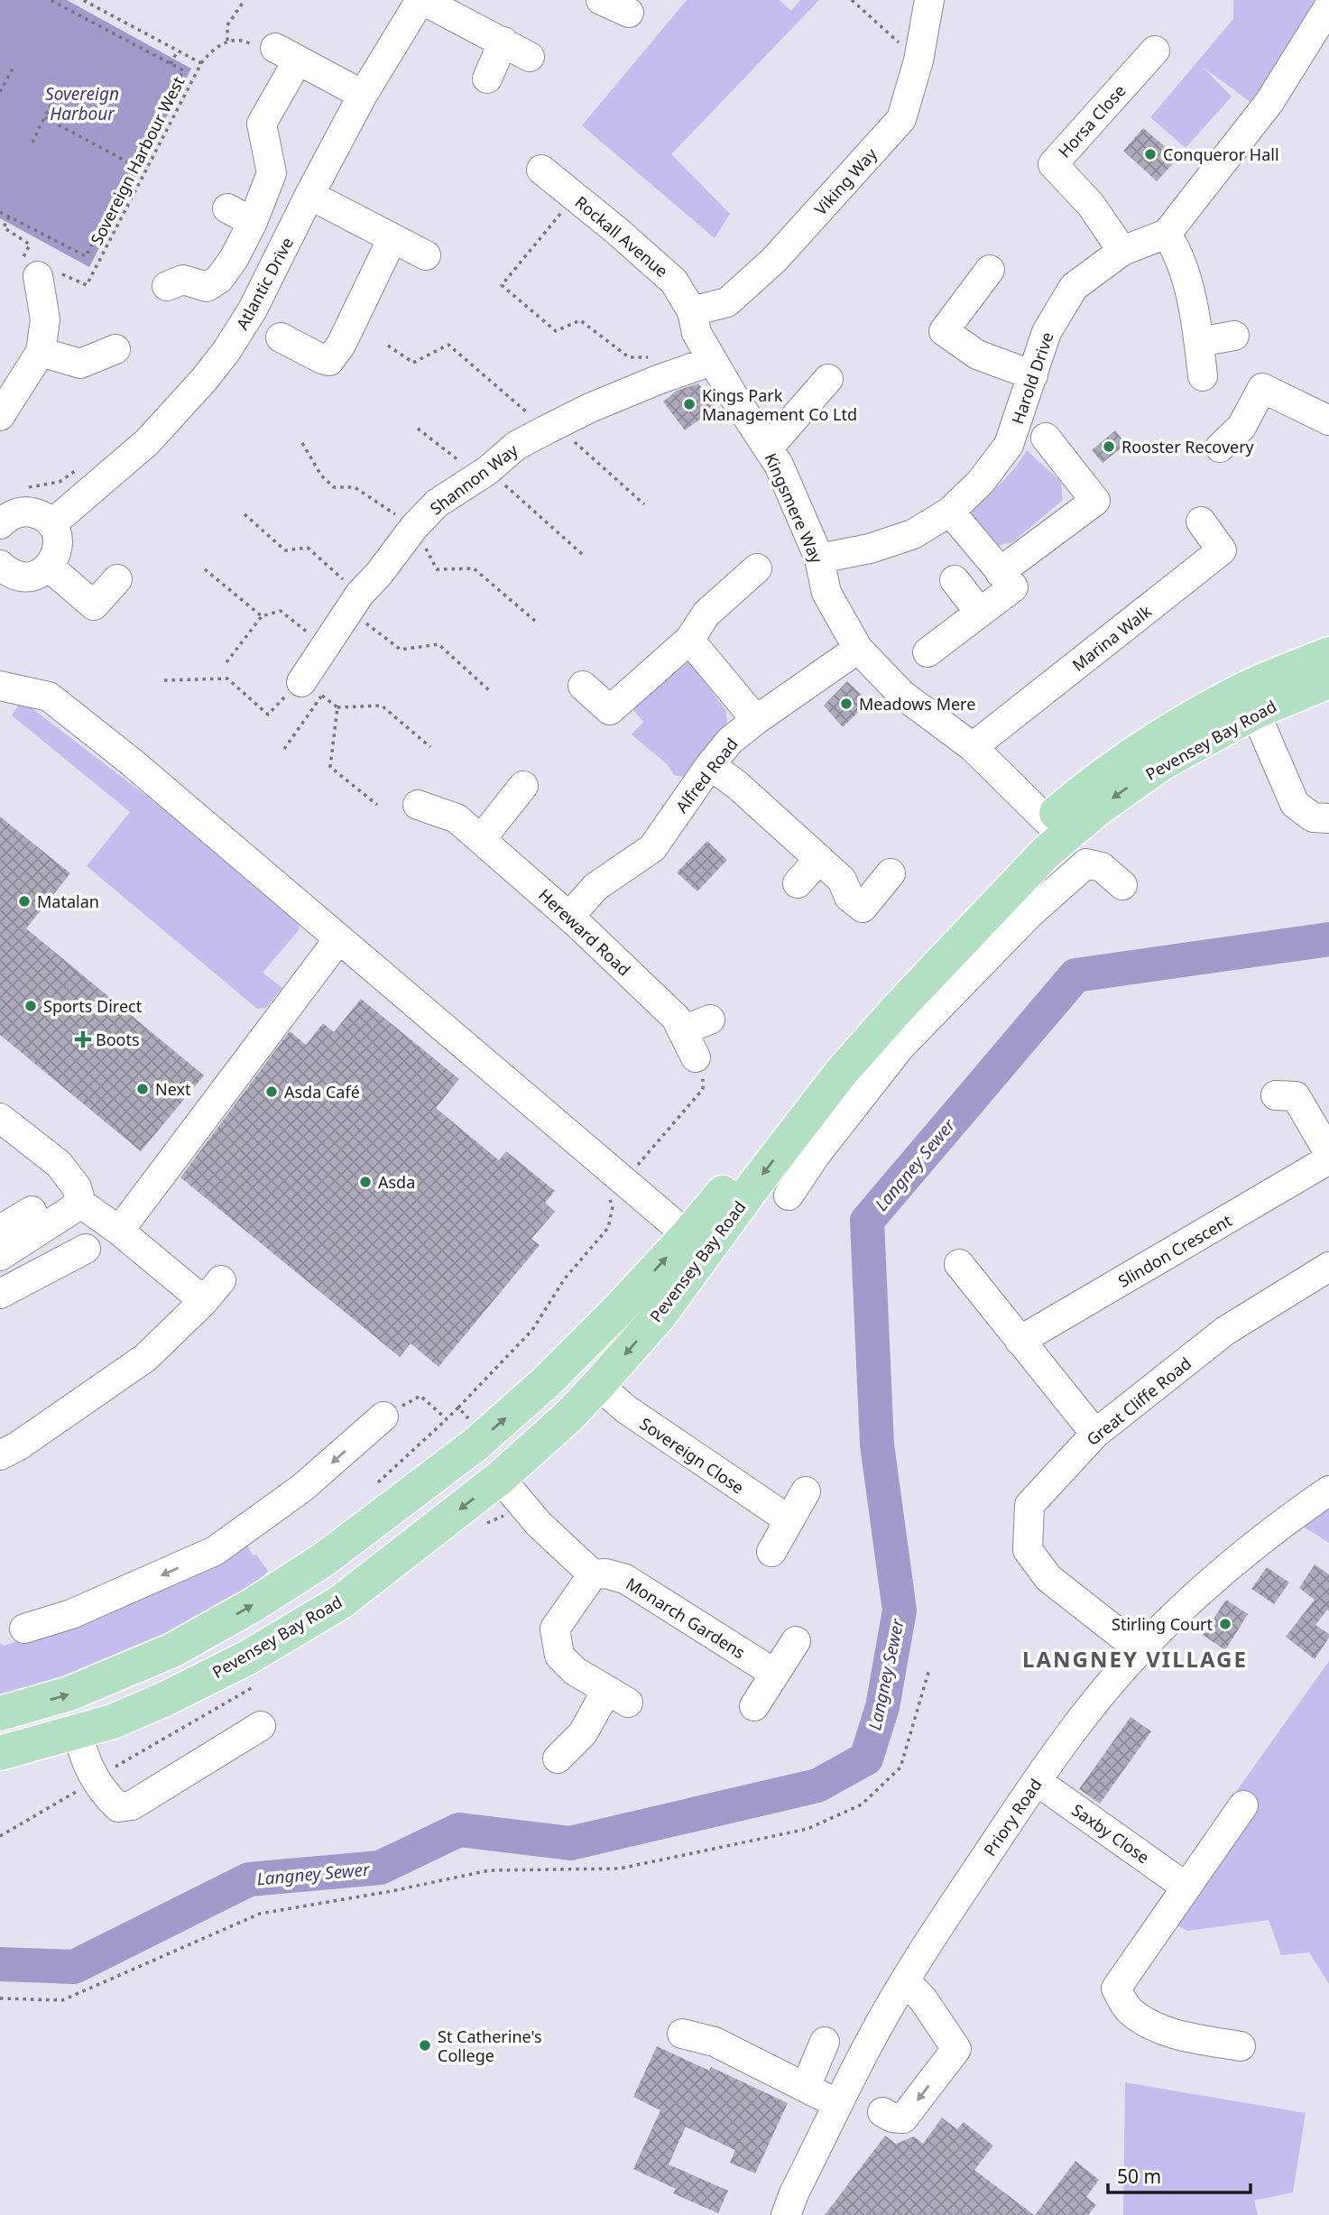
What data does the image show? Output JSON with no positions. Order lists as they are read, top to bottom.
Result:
{
  "streets": {
    "main road": ["Pevensey Bay Road"],
    "street": [
      "Horsa Close",
      "Viking Way",
      "Rockall Avenue",
      "Atlantic Drive",
      "Harold Drive",
      "Shannon Way",
      "Kingsmere Way",
      "Marina Walk",
      "Alfred Road",
      "Hereward Road",
      "Slindon Crescent",
      "Great Cliffe Road",
      "Sovereign Close",
      "Monarch Gardens",
      "Priory Road",
      "Saxby Close"
    ],
    "path": ["Sovereign Harbour West"]
  },
  "crossings": [
    ["Horsa Close", "Harold Drive"],
    ["Viking Way", "Rockall Avenue"],
    ["Viking Way", "Kingsmere Way"],
    ["Rockall Avenue", "Kingsmere Way"],
    ["Harold Drive", "Kingsmere Way"],
    ["Shannon Way", "Kingsmere Way"],
    ["Kingsmere Way", "Marina Walk"],
    ["Kingsmere Way", "Pevensey Bay Road"],
    ["Kingsmere Way", "Alfred Road"],
    ["Pevensey Bay Road", "Sovereign Close"],
    ["Alfred Road", "Hereward Road"],
    ["Great Cliffe Road", "Priory Road"],
    ["Priory Road", "Saxby Close"]
  ],
  "districts": ["LANGNEY VILLAGE"],
  "water": ["Sovereign Harbour", "Langney Sewer"],
  "places": {
    "other": [
      "Conqueror Hall",
      "Kings Park Management Co Ltd",
      "Rooster Recovery",
      "Meadows Mere",
      "Matalan",
      "Sports Direct",
      "Next",
      "Asda Café",
      "Asda",
      "Stirling Court",
      "St Catherine's College"
    ],
    "health": ["Boots"]
  },
  "scale_bar": "50 m"
}
